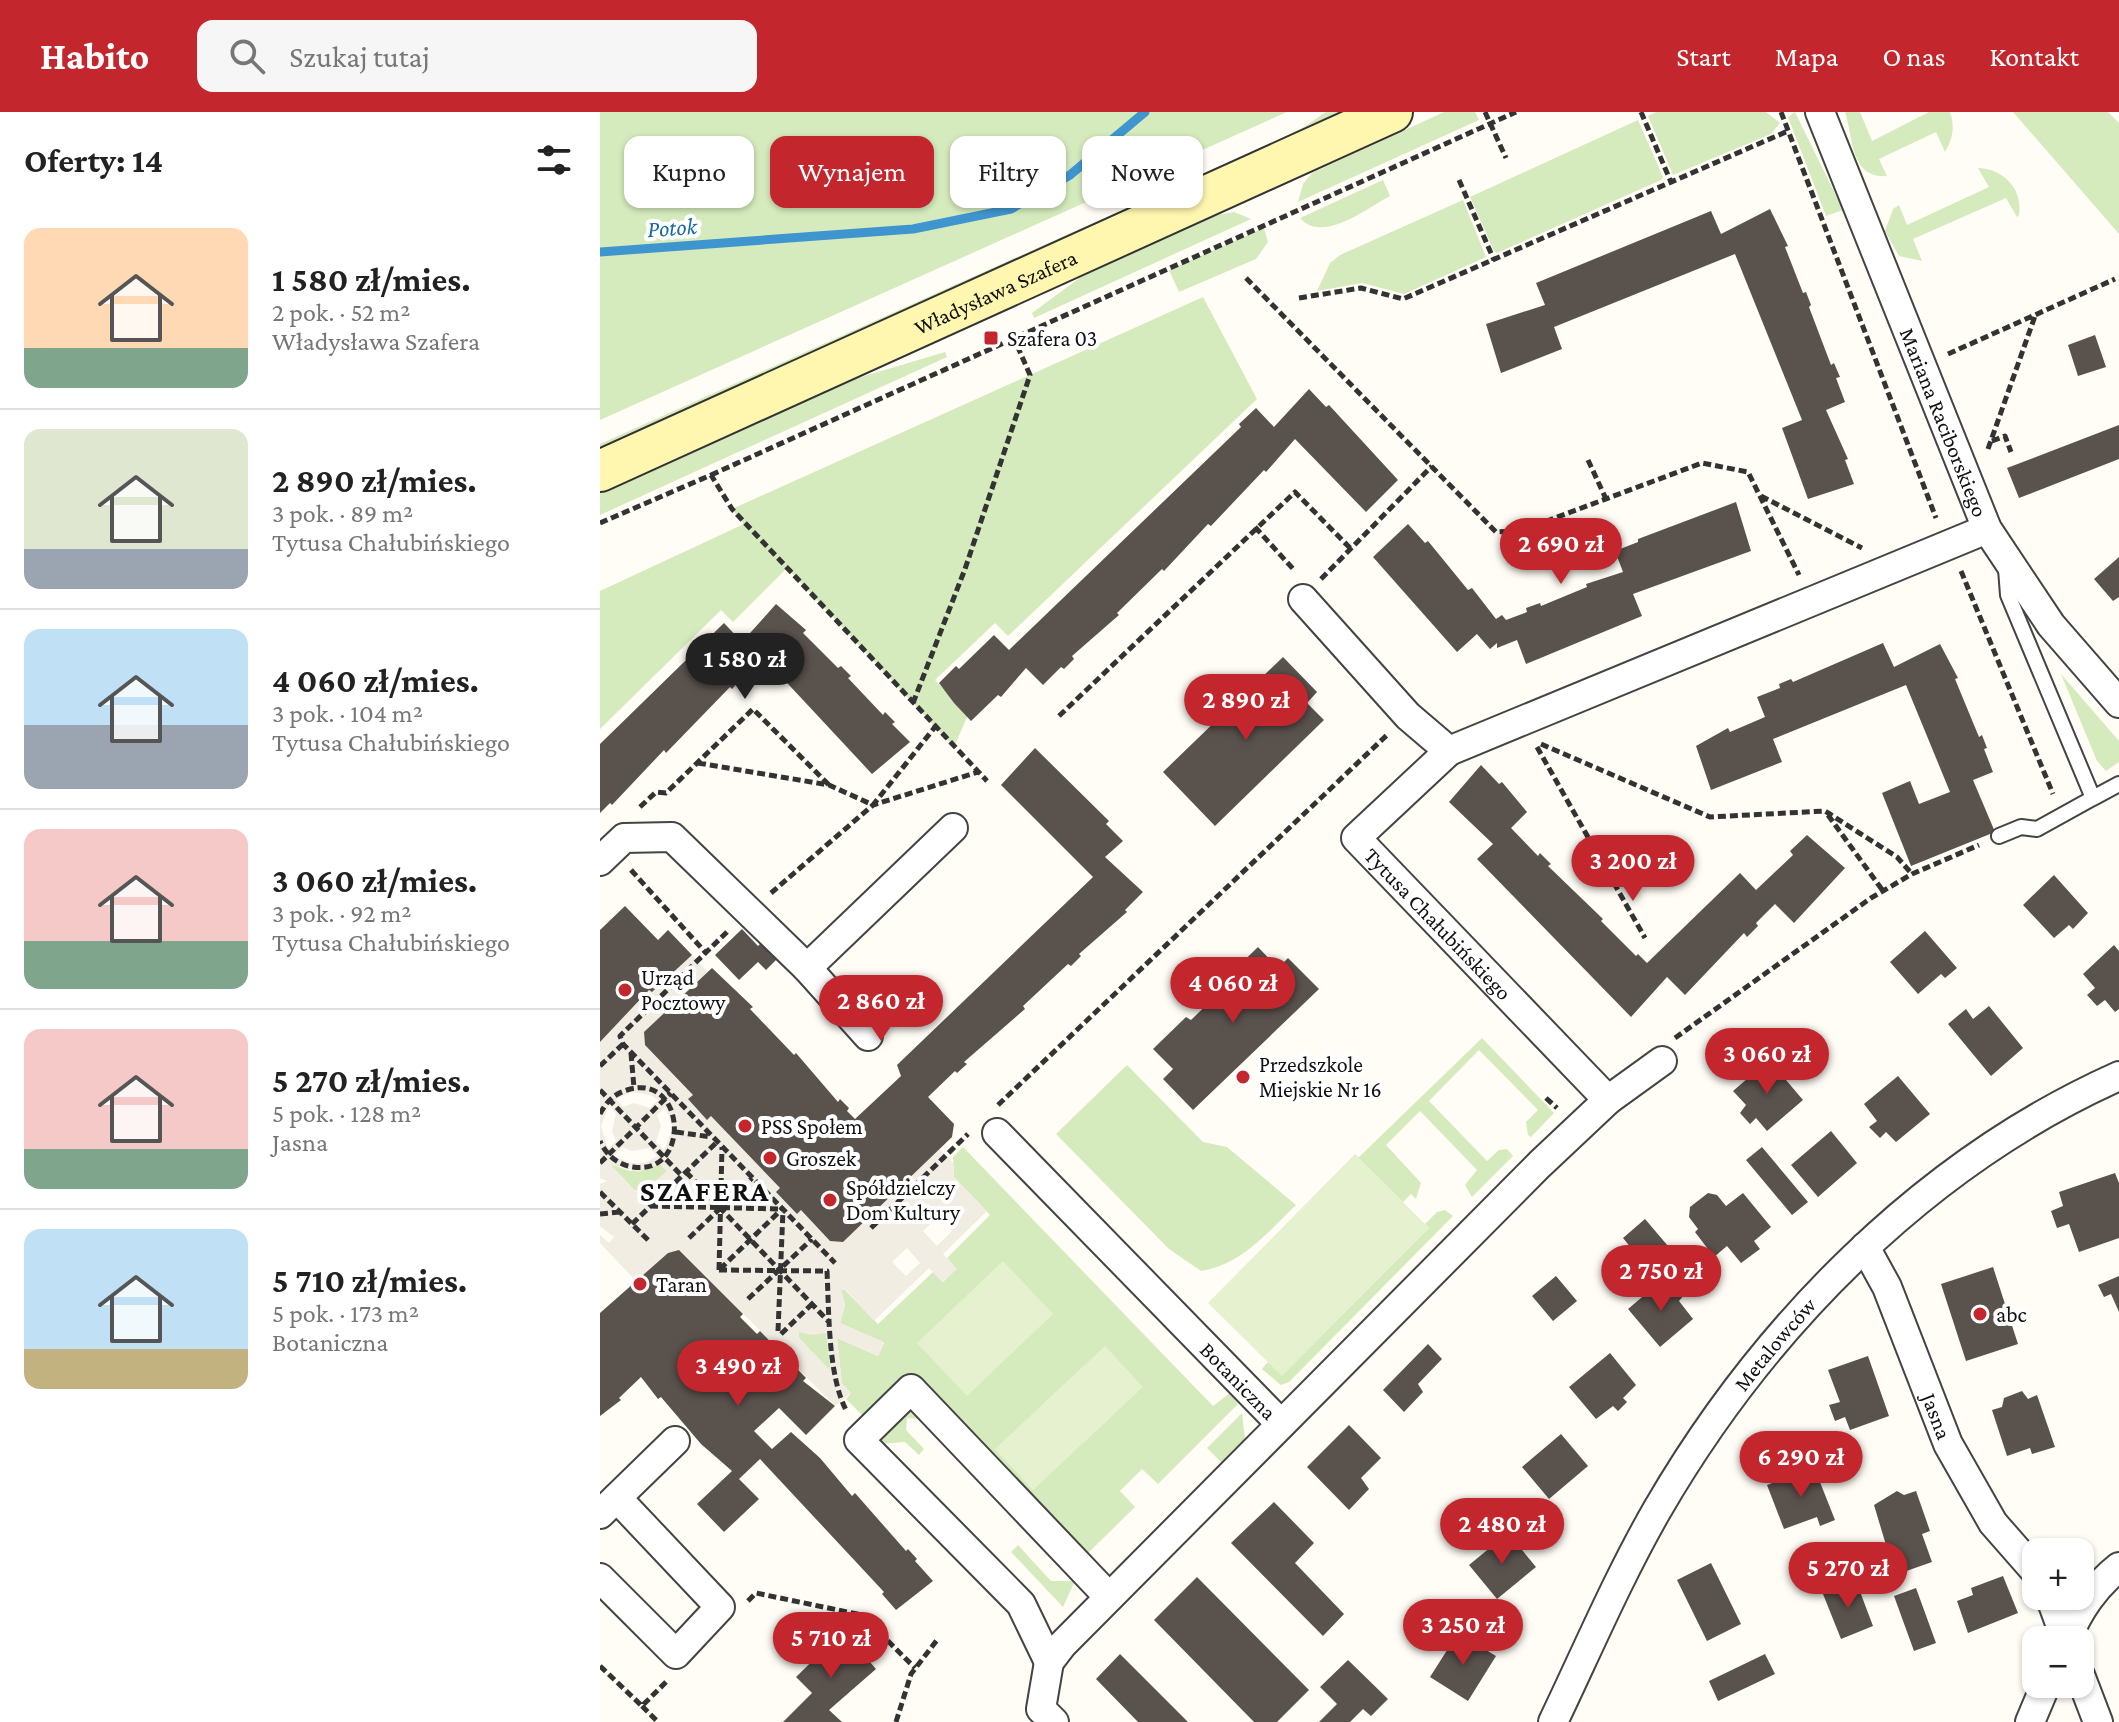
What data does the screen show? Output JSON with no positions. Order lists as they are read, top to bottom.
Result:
{
  "streets": {
    "street": [
      "Władysława Szafera",
      "Mariana Raciborskiego",
      "Tytusa Chałubińskiego",
      "Metalowców",
      "Botaniczna",
      "Jasna"
    ]
  },
  "crossings": [
    ["Metalowców", "Jasna"]
  ],
  "districts": ["SZAFERA"],
  "water": ["Potok"],
  "places": {
    "transit": ["Szafera 03"],
    "other": [
      "Urząd Pocztowy",
      "Przedszkole Miejskie Nr 16",
      "PSS Społem",
      "Groszek",
      "Spółdzielczy Dom Kultury",
      "Taran",
      "abc"
    ]
  },
  "page": {
    "header": "Habito",
    "search": "Szukaj tutaj",
    "nav": [
      "Start",
      "Mapa",
      "O nas",
      "Kontakt"
    ],
    "heading": "Oferty: 14",
    "chip": [
      "Kupno",
      "Wynajem",
      "Filtry",
      "Nowe"
    ],
    "list": [
      {
        "name": "1 580 zł/mies.",
        "note": "2 pok. · 52 m² · Władysława Szafera"
      },
      {
        "name": "2 890 zł/mies.",
        "note": "3 pok. · 89 m² · Tytusa Chałubińskiego"
      },
      {
        "name": "4 060 zł/mies.",
        "note": "3 pok. · 104 m² · Tytusa Chałubińskiego"
      },
      {
        "name": "3 060 zł/mies.",
        "note": "3 pok. · 92 m² · Tytusa Chałubińskiego"
      },
      {
        "name": "5 270 zł/mies.",
        "note": "5 pok. · 128 m² · Jasna"
      },
      {
        "name": "5 710 zł/mies.",
        "note": "5 pok. · 173 m² · Botaniczna"
      }
    ],
    "price": [
      "2 690 zł",
      "1 580 zł",
      "2 890 zł",
      "3 200 zł",
      "4 060 zł",
      "2 860 zł",
      "3 060 zł",
      "2 750 zł",
      "3 490 zł",
      "6 290 zł",
      "2 480 zł",
      "5 270 zł",
      "3 250 zł",
      "5 710 zł"
    ],
    "map_buttons": ["+", "−"]
  }
}
